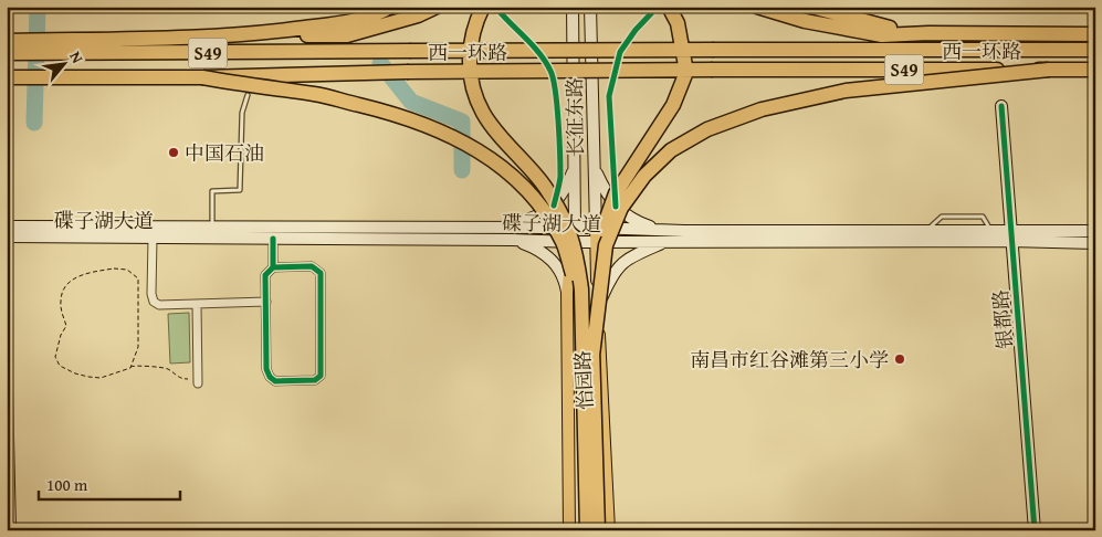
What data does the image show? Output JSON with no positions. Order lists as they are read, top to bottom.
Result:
{
  "streets": {
    "highway": ["西一环路", "S49"],
    "main road": [
      "长征东路",
      "碟子湖大道",
      "银都路",
      "怡园路"
    ]
  },
  "crossings": [
    ["长征东路", "碟子湖大道"],
    ["长征东路", "怡园路"],
    ["碟子湖大道", "银都路"],
    ["碟子湖大道", "怡园路"]
  ],
  "places": ["中国石油", "南昌市红谷滩第三小学"],
  "scale_bar": "100 m",
  "north": "top right"
}
